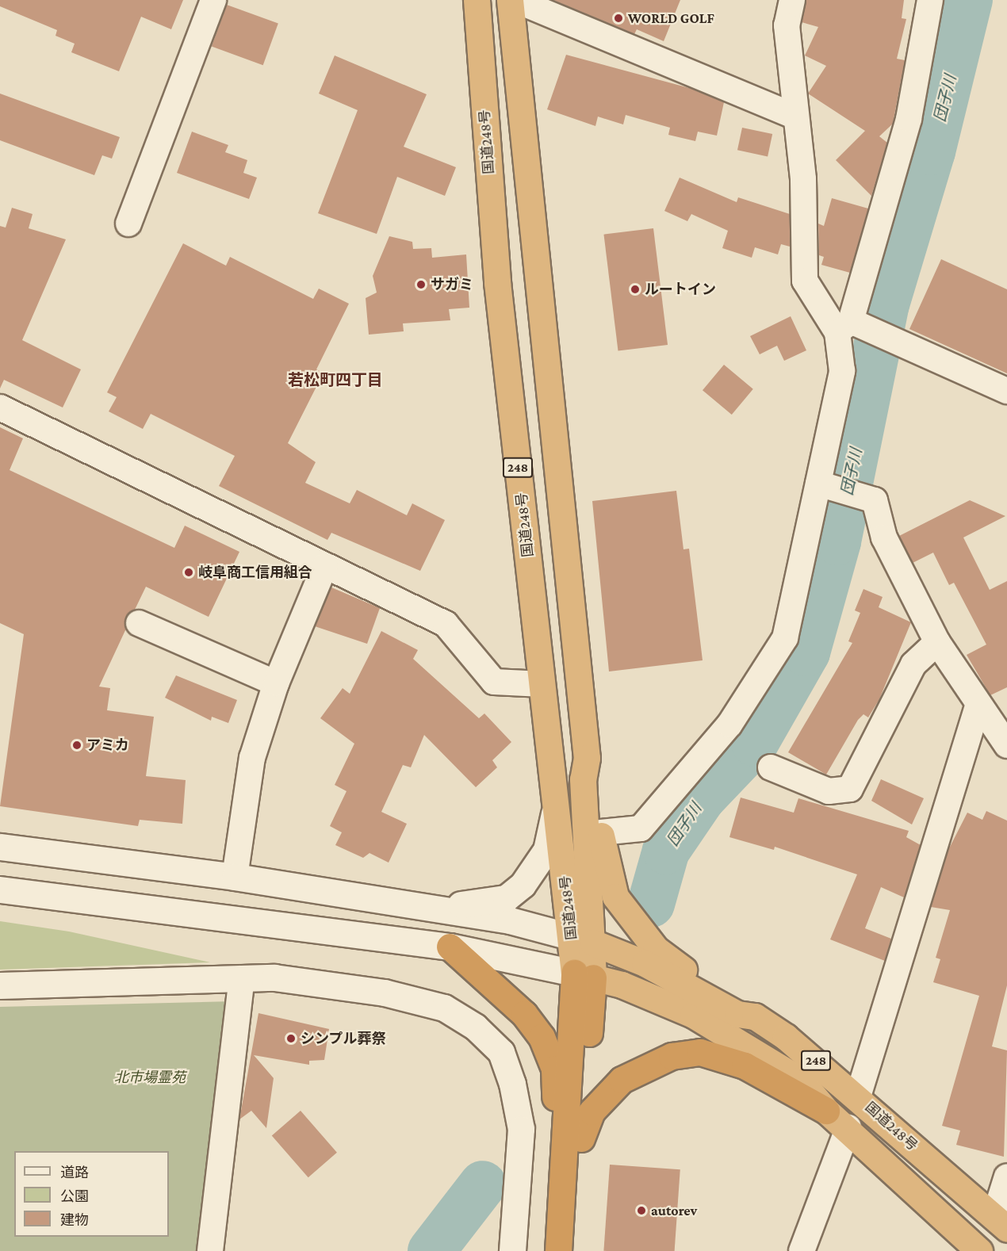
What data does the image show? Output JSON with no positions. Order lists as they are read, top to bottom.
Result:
{
  "streets": {
    "highway": ["国道248号", "248"]
  },
  "crossings": [
    ["国道248号", "248"]
  ],
  "districts": ["若松町四丁目"],
  "water": ["団子川"],
  "parks": ["北市場霊苑"],
  "places": [
    "WORLD GOLF",
    "サガミ",
    "ルートイン",
    "岐阜商工信用組合",
    "アミカ",
    "シンプル葬祭",
    "autorev"
  ],
  "legend": ["道路", "公園", "建物"]
}
